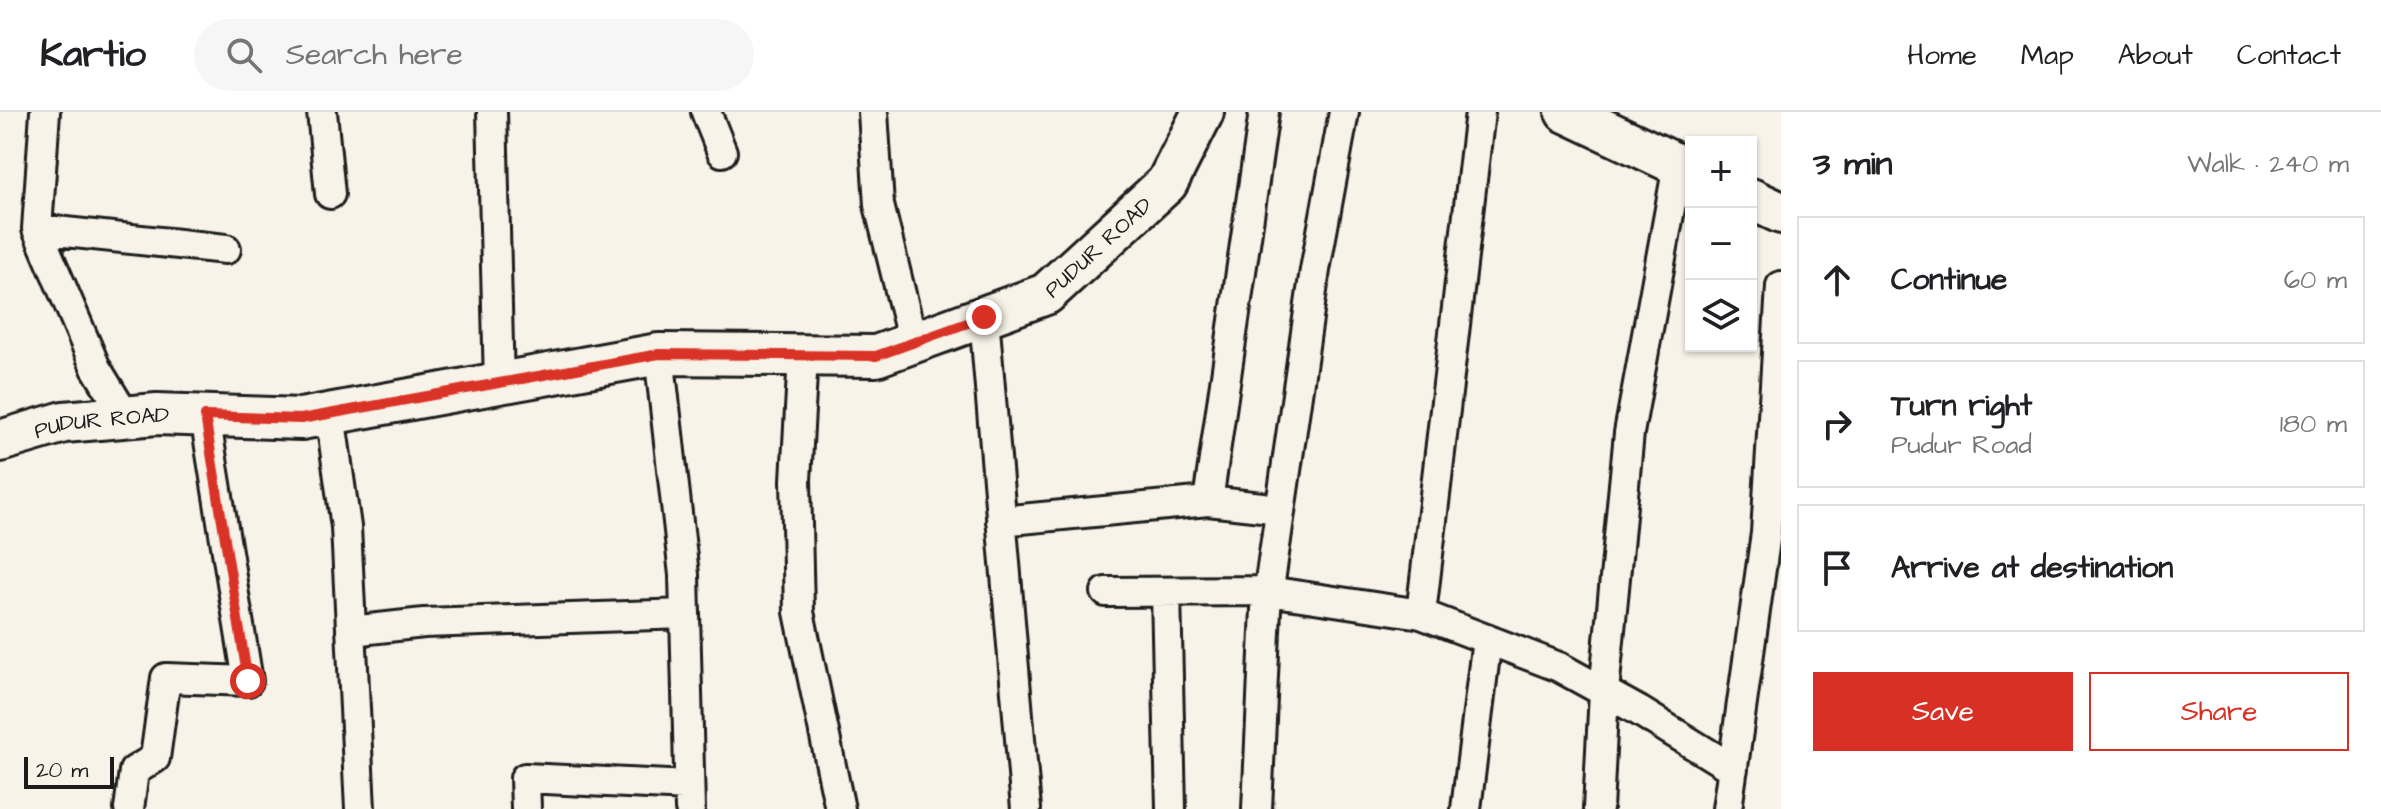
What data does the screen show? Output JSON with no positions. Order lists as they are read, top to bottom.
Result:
{
  "streets": {
    "street": ["PUDUR ROAD"]
  },
  "scale_bar": "20 m",
  "page": {
    "header": "Kartio",
    "search": "Search here",
    "nav": [
      "Home",
      "Map",
      "About",
      "Contact"
    ],
    "heading": ["3 min", "Walk · 240 m"],
    "map_buttons": ["+", "−"],
    "list": [
      ["Continue", "60 m"],
      ["Turn right", "Pudur Road", "180 m"],
      "Arrive at destination"
    ],
    "buttons": ["Save", "Share"],
    "scale": "20 m"
  }
}
